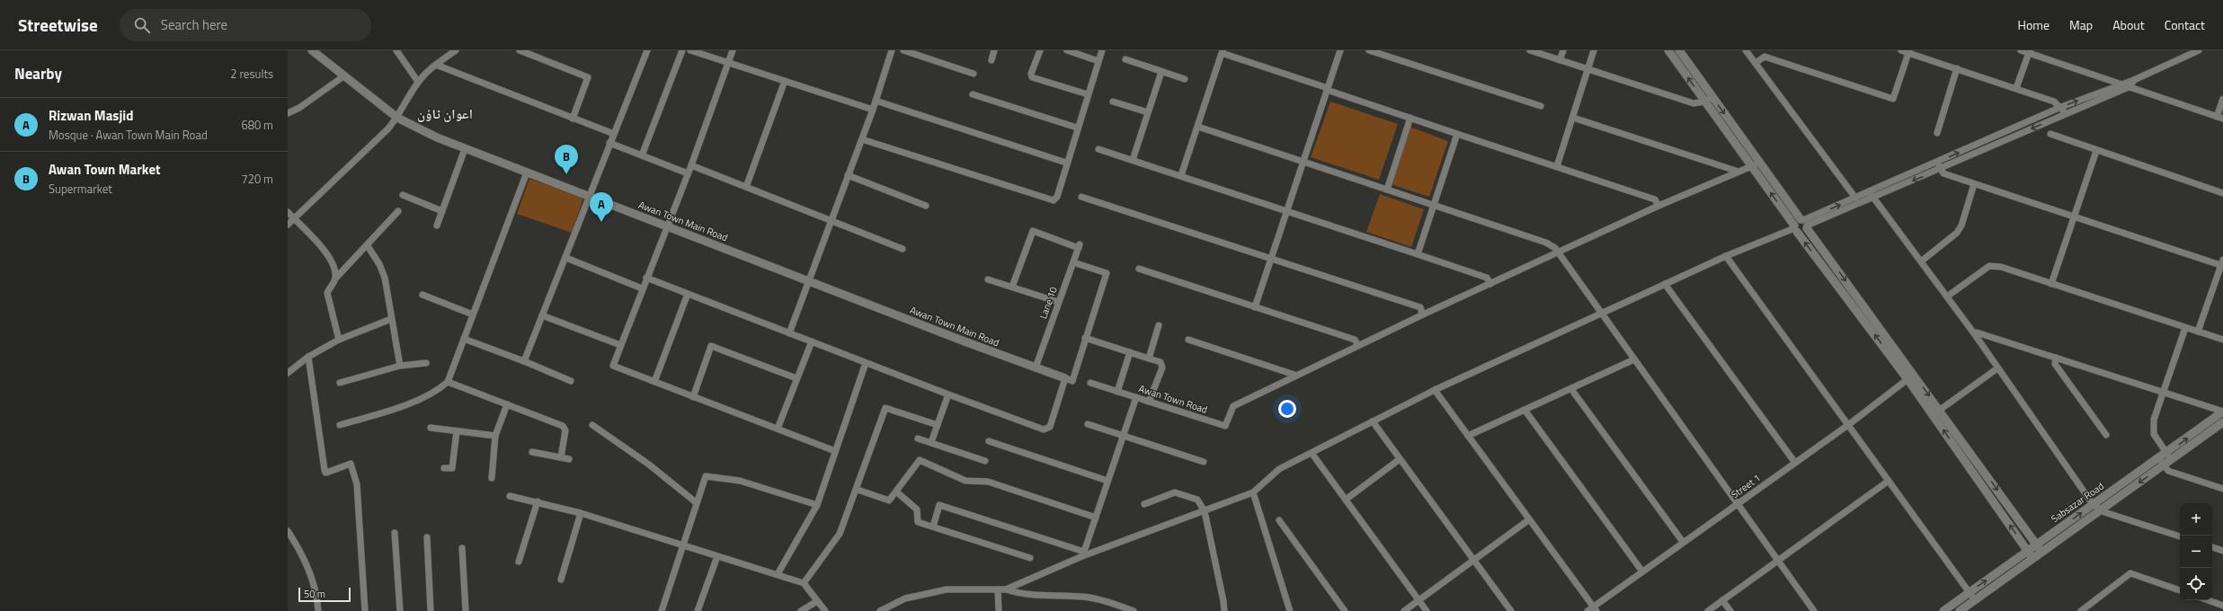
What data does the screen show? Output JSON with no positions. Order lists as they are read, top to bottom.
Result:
{
  "streets": {
    "street": [
      "Awan Town Main Road",
      "Lane 10",
      "Awan Town Road",
      "Street 1",
      "Sabsazar Road"
    ]
  },
  "crossings": [
    ["Awan Town Main Road", "Lane 10"]
  ],
  "districts": ["اعوان ٹاؤن"],
  "scale_bar": "50 m",
  "page": {
    "header": "Streetwise",
    "search": "Search here",
    "nav": [
      "Home",
      "Map",
      "About",
      "Contact"
    ],
    "heading": ["Nearby", "2 results"],
    "list": [
      {
        "mark": "A",
        "name": "Rizwan Masjid",
        "note": "Mosque · Awan Town Main Road",
        "value": "680 m"
      },
      {
        "mark": "B",
        "name": "Awan Town Market",
        "note": "Supermarket",
        "value": "720 m"
      }
    ],
    "pins": ["B", "A"],
    "map_buttons": ["+", "−"],
    "scale": "50 m"
  }
}
